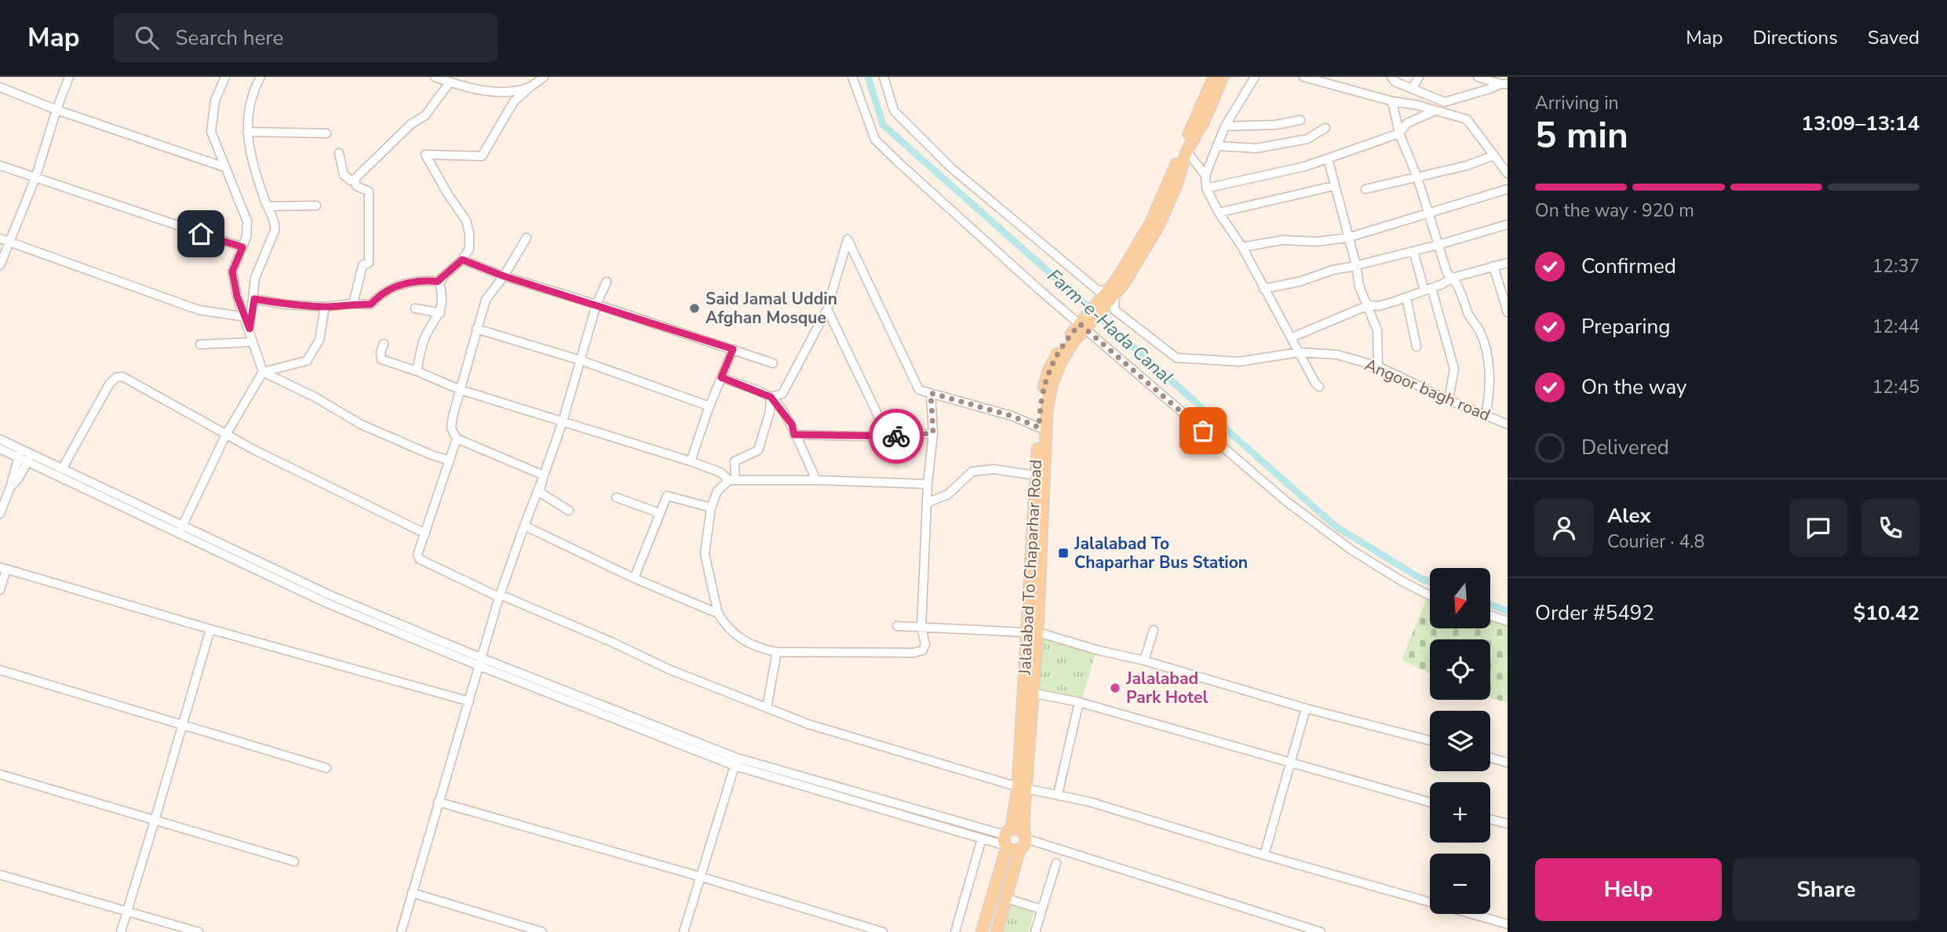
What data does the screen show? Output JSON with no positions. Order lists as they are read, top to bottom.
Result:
{
  "streets": {
    "main road": ["Jalalabad To Chaparhar Road"],
    "street": ["Angoor bagh road"]
  },
  "water": ["Farm-e-Hada Canal"],
  "places": {
    "other": ["Said Jamal Uddin Afghan Mosque", "Jalalabad Park Hotel"],
    "transit": ["Jalalabad To Chaparhar Bus Station"]
  },
  "north": "bottom",
  "page": {
    "header": "Map",
    "search": "Search here",
    "nav": ["Map", "Directions", "Saved"],
    "heading": ["5 min", "Arriving in", "13:09–13:14"],
    "panel": [
      "Alex",
      "Courier · 4.8",
      "Order #5492",
      "$10.42"
    ],
    "bar": "On the way · 920 m",
    "list": [
      ["Confirmed", "12:37"],
      ["Preparing", "12:44"],
      ["On the way", "12:45"],
      "Delivered"
    ],
    "map_buttons": ["+", "−"],
    "buttons": ["Help", "Share"]
  }
}
